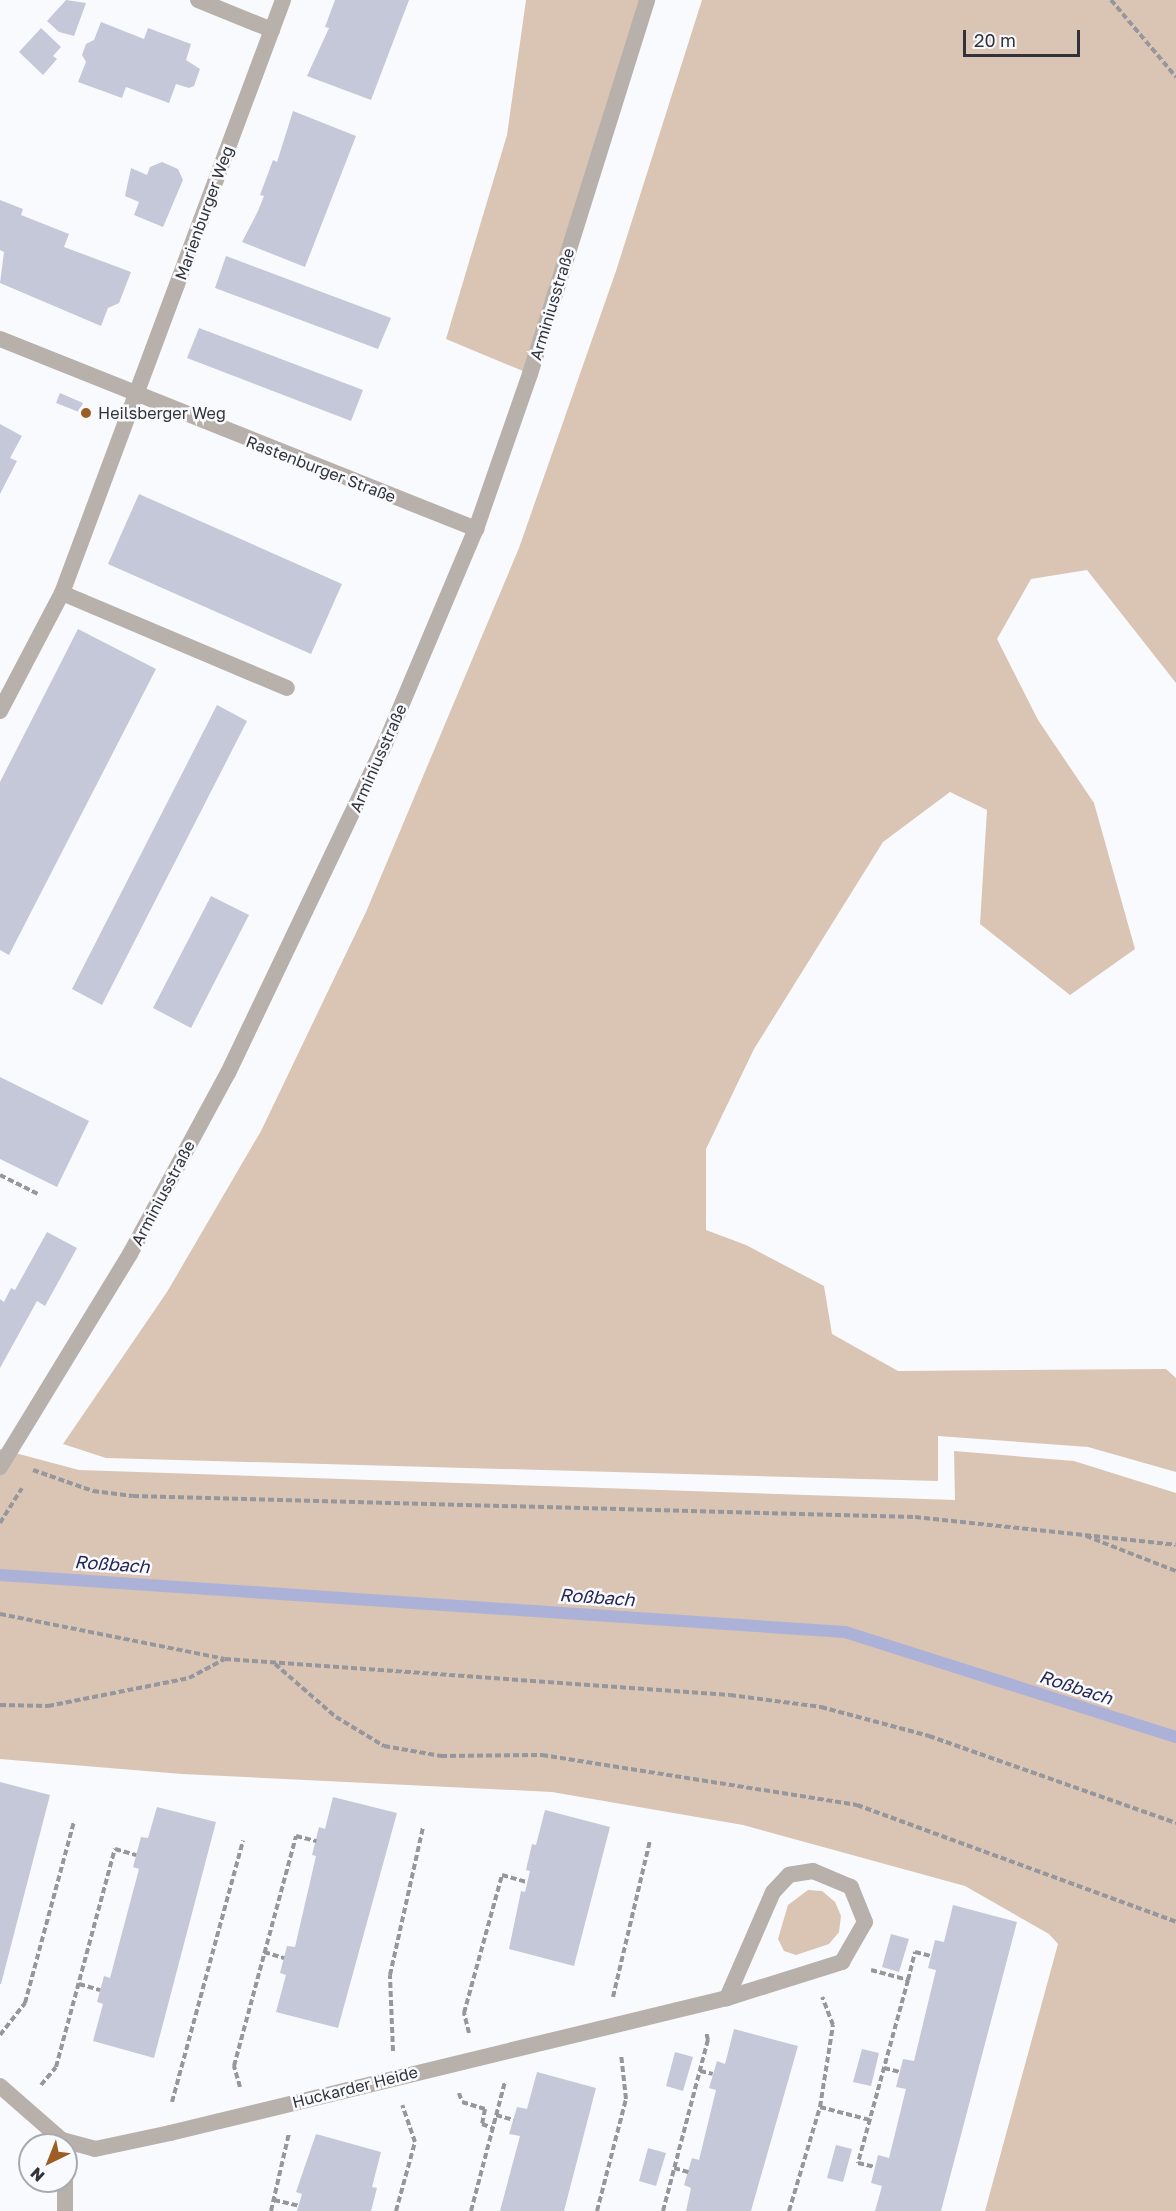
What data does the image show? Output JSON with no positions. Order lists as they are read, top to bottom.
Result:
{
  "streets": {
    "street": [
      "Marienburger Weg",
      "Arminiusstraße",
      "Rastenburger Straße",
      "Huckarder Heide"
    ]
  },
  "crossings": [
    ["Marienburger Weg", "Rastenburger Straße"],
    ["Arminiusstraße", "Rastenburger Straße"]
  ],
  "water": ["Roßbach"],
  "places": ["Heilsberger Weg"],
  "scale_bar": "20 m",
  "north": "bottom left"
}
